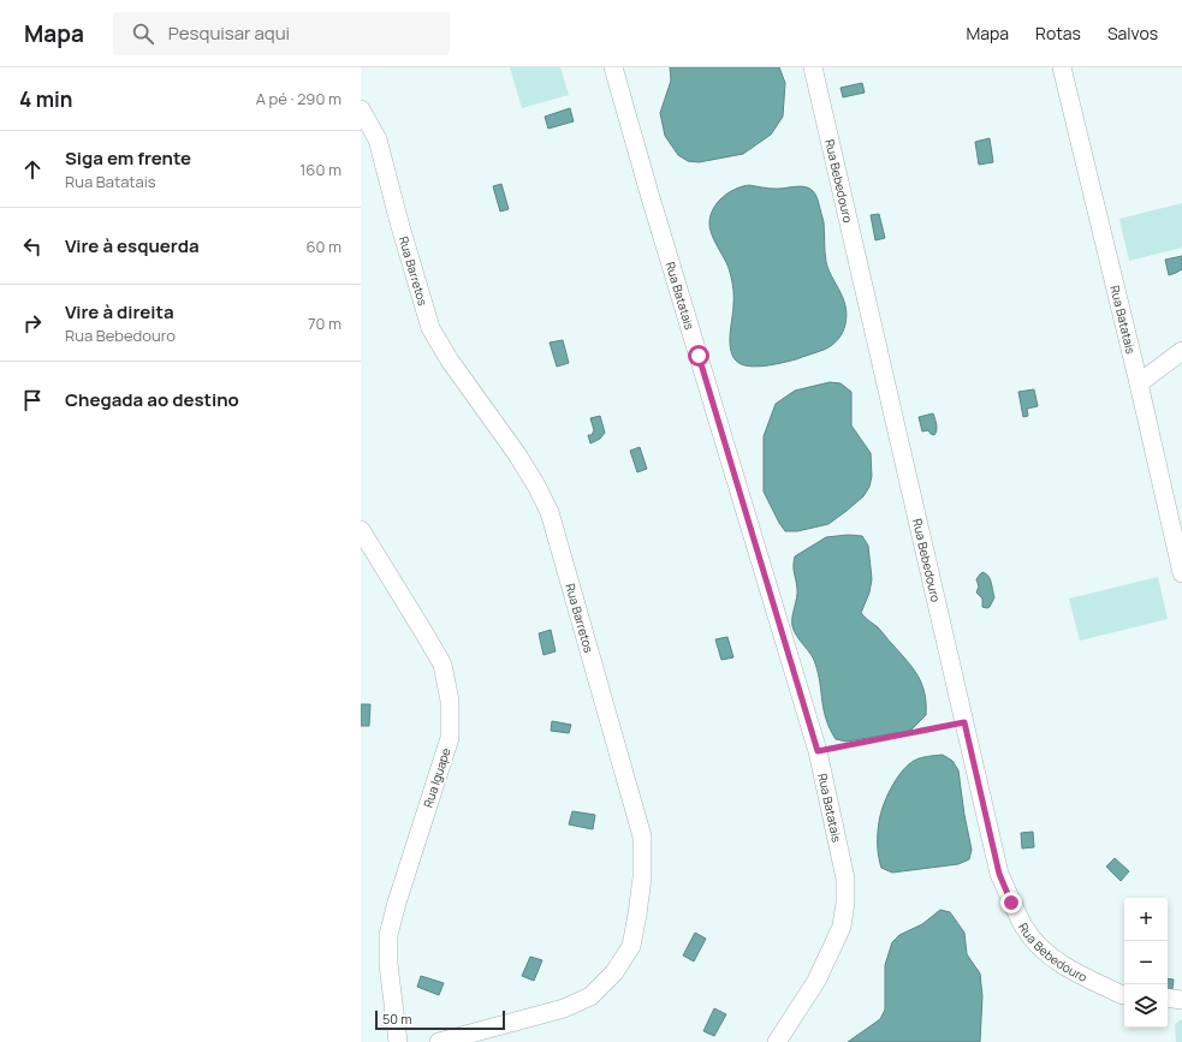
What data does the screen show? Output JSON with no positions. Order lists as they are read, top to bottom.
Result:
{
  "streets": {
    "street": [
      "Rua Bebedouro",
      "Rua Barretos",
      "Rua Batatais",
      "Rua Iguape"
    ]
  },
  "scale_bar": "50 m",
  "page": {
    "header": "Mapa",
    "search": "Pesquisar aqui",
    "nav": ["Mapa", "Rotas", "Salvos"],
    "heading": ["4 min", "A pé · 290 m"],
    "list": [
      ["Siga em frente", "Rua Batatais", "160 m"],
      ["Vire à esquerda", "60 m"],
      ["Vire à direita", "Rua Bebedouro", "70 m"],
      "Chegada ao destino"
    ],
    "map_buttons": ["+", "−"],
    "scale": "50 m"
  }
}
